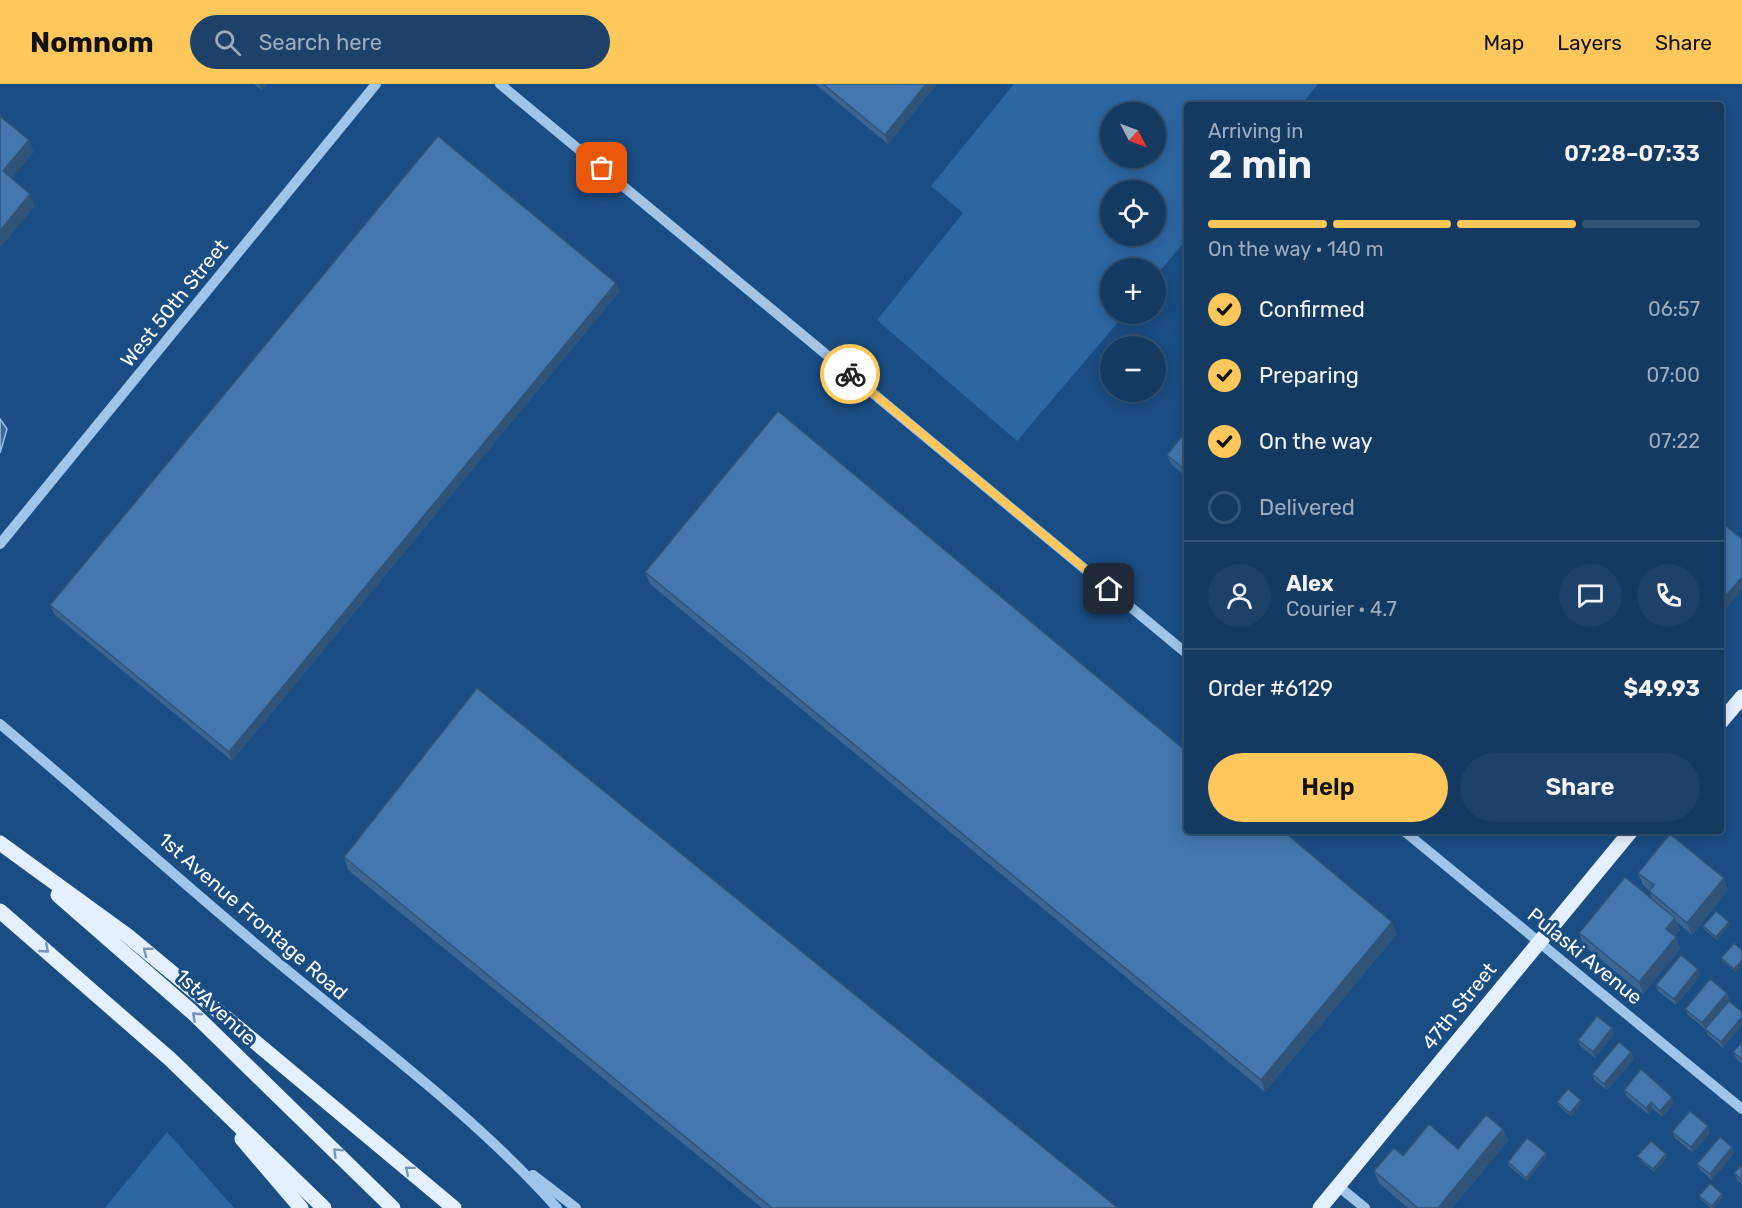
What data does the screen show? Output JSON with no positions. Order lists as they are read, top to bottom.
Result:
{
  "streets": {
    "main road": ["47th Street", "1st Avenue"],
    "street": ["West 50th Street", "1st Avenue Frontage Road", "Pulaski Avenue"]
  },
  "crossings": [
    ["Pulaski Avenue", "47th Street"]
  ],
  "north": "bottom right",
  "page": {
    "header": "Nomnom",
    "search": "Search here",
    "nav": ["Map", "Layers", "Share"],
    "map_buttons": ["+", "−"],
    "heading": ["2 min", "Arriving in", "07:28–07:33"],
    "panel": [
      "Alex",
      "Courier · 4.7",
      "Order #6129",
      "$49.93"
    ],
    "bar": "On the way · 140 m",
    "list": [
      ["Confirmed", "06:57"],
      ["Preparing", "07:00"],
      ["On the way", "07:22"],
      "Delivered"
    ],
    "buttons": ["Help", "Share"]
  }
}
